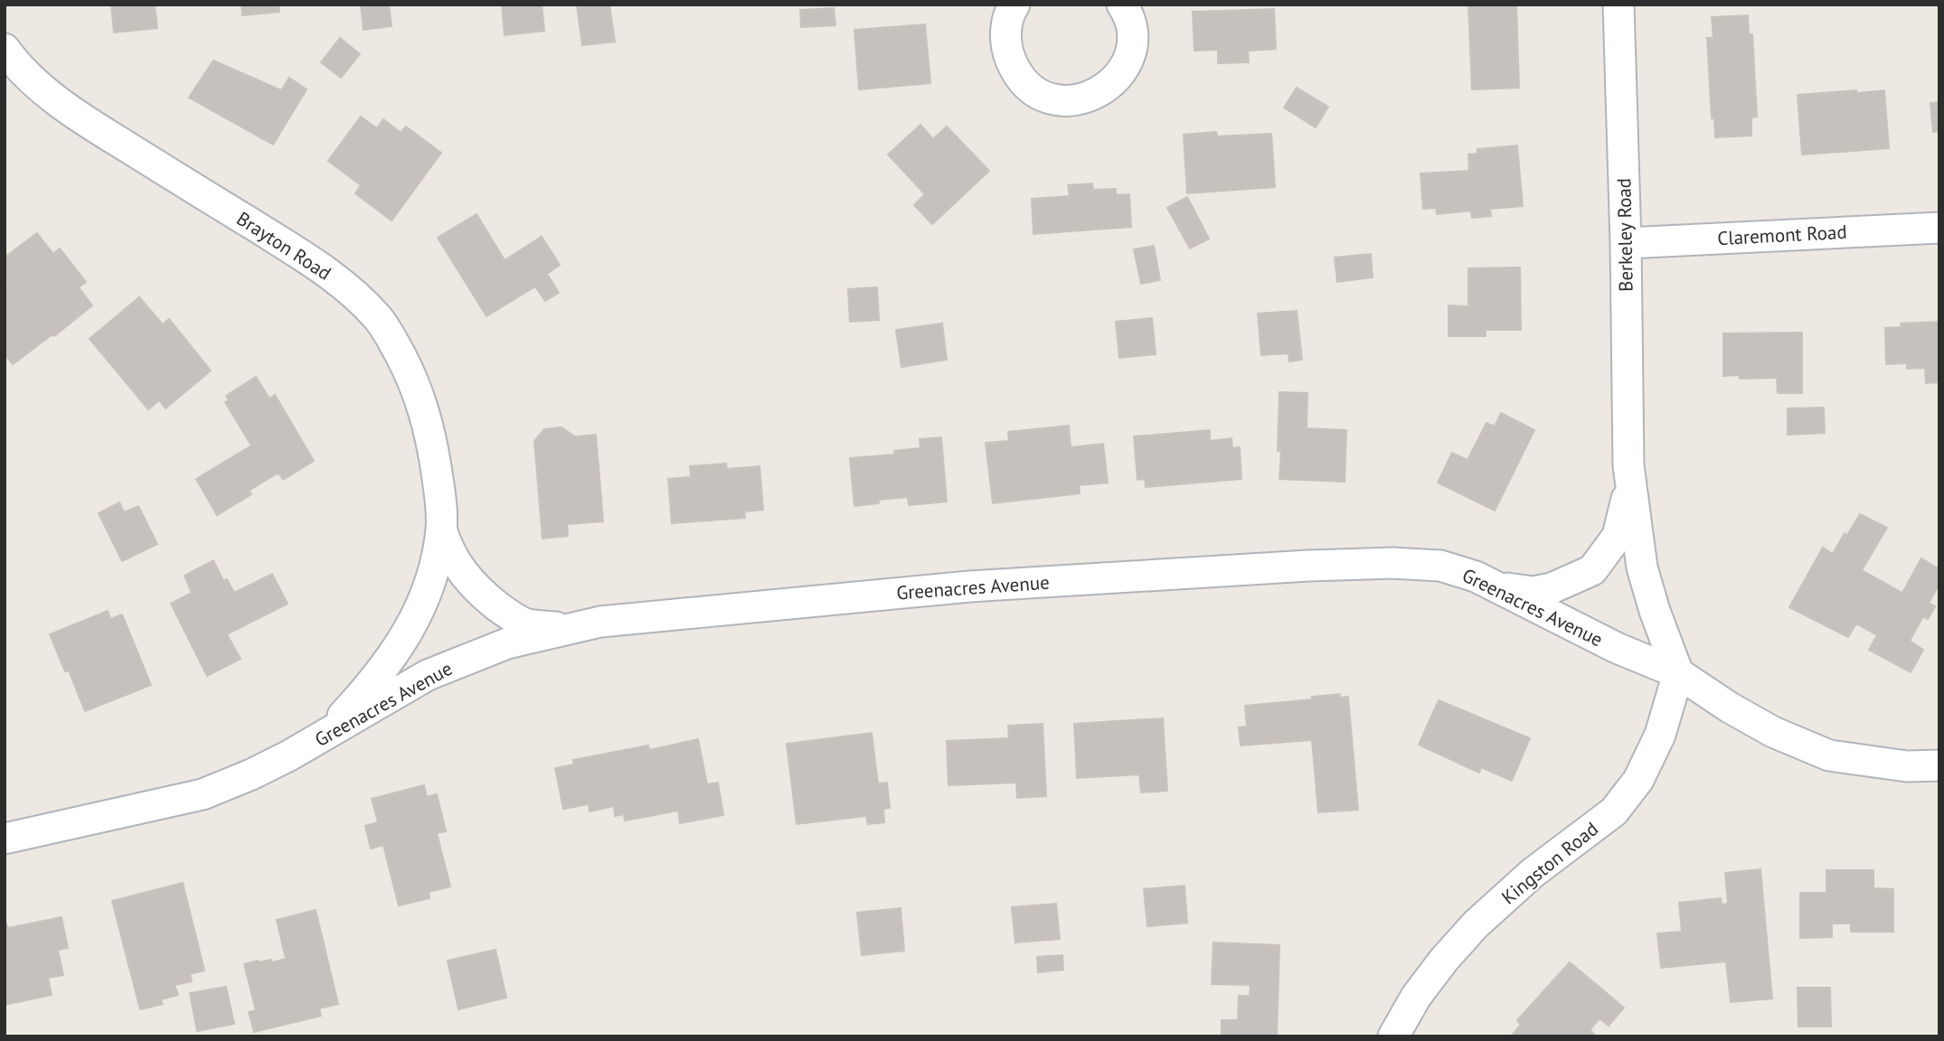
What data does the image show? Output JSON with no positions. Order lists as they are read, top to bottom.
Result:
{
  "streets": {
    "street": [
      "Berkeley Road",
      "Claremont Road",
      "Brayton Road",
      "Greenacres Avenue",
      "Kingston Road"
    ]
  },
  "crossings": [
    ["Berkeley Road", "Claremont Road"],
    ["Berkeley Road", "Greenacres Avenue"],
    ["Berkeley Road", "Kingston Road"],
    ["Brayton Road", "Greenacres Avenue"],
    ["Greenacres Avenue", "Kingston Road"]
  ]
}
